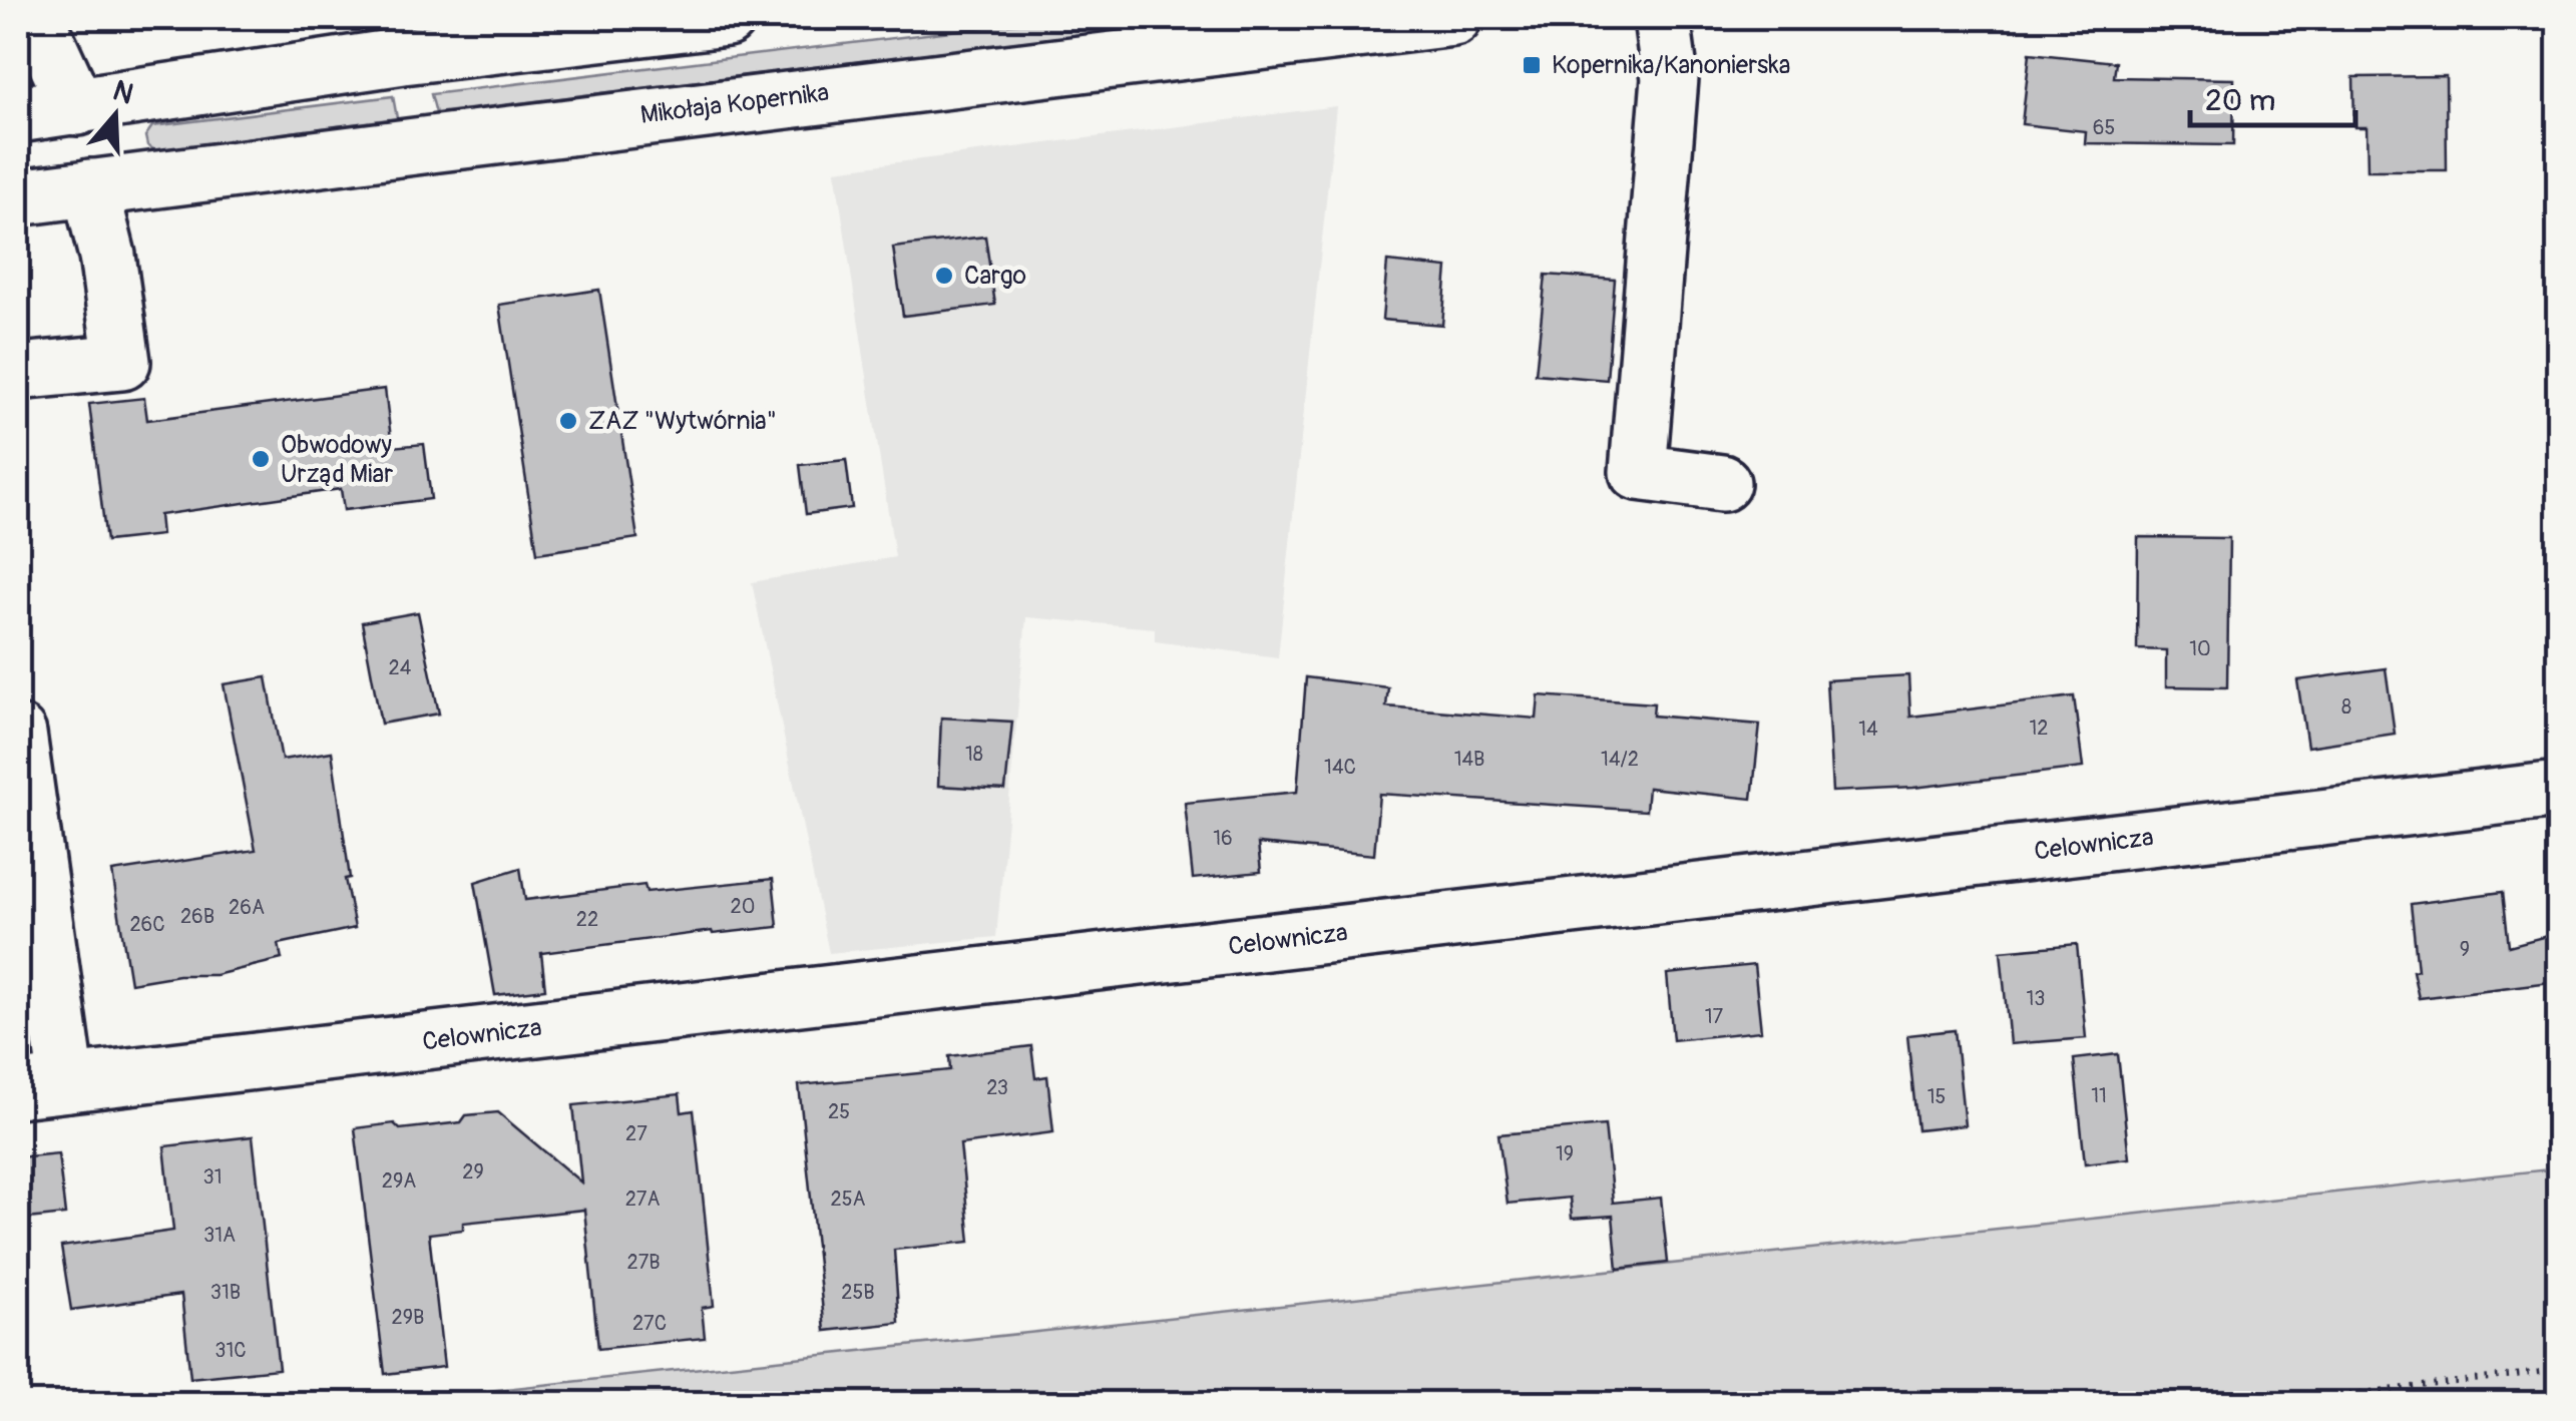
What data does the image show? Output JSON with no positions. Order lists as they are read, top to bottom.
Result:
{
  "streets": {
    "street": ["Mikołaja Kopernika", "Celownicza"]
  },
  "places": {
    "transit": ["Kopernika/Kanonierska"],
    "other": ["Cargo", "ZAZ \"Wytwórnia\"", "Obwodowy Urząd Miar"]
  },
  "house_numbers": [
    "65",
    "10",
    "24",
    "8",
    "12",
    "14",
    "18",
    "14B",
    "14/2",
    "14C",
    "16",
    "20",
    "26A",
    "26B",
    "22",
    "26C",
    "9",
    "13",
    "17",
    "23",
    "11",
    "15",
    "25",
    "27",
    "19",
    "29",
    "31",
    "29A",
    "27A",
    "25A",
    "31A",
    "27B",
    "31B",
    "25B",
    "29B",
    "27C",
    "31C"
  ],
  "scale_bar": "20 m",
  "north": "top"
}
